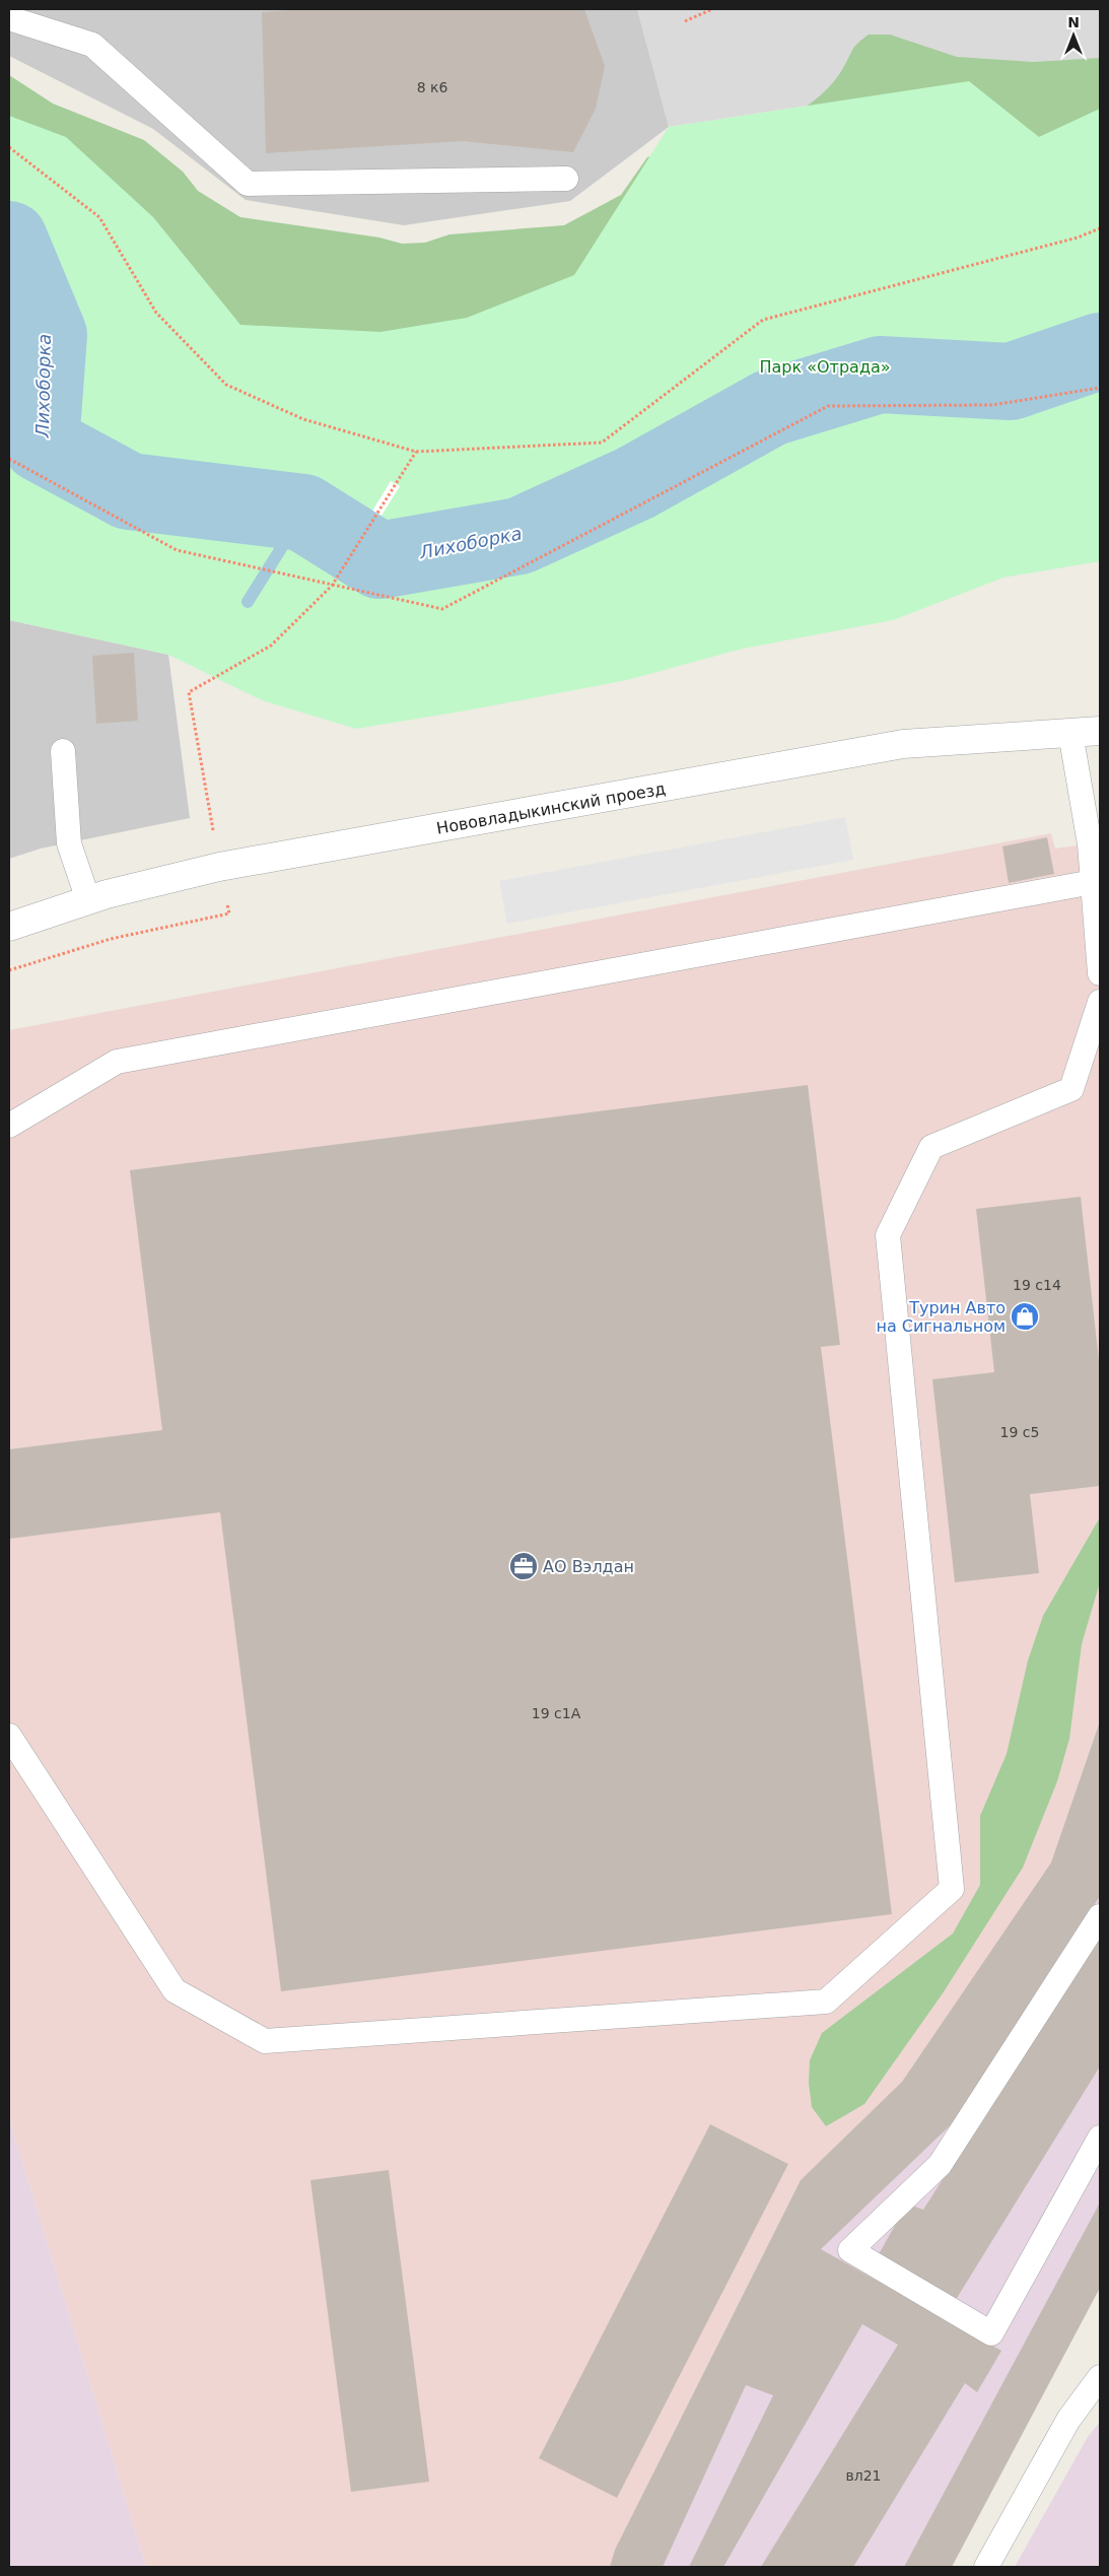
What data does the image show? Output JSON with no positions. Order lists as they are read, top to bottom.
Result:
{
  "streets": {
    "street": ["Нововладыкинский проезд"]
  },
  "water": ["Лихоборка"],
  "parks": ["Парк «Отрада»"],
  "places": {
    "shop": ["Турин Авто на Сигнальном"],
    "office": ["АО Вэлдан"]
  },
  "house_numbers": [
    "8 к6",
    "19 с14",
    "19 с5",
    "19 с1А",
    "вл21"
  ],
  "north": "top"
}
